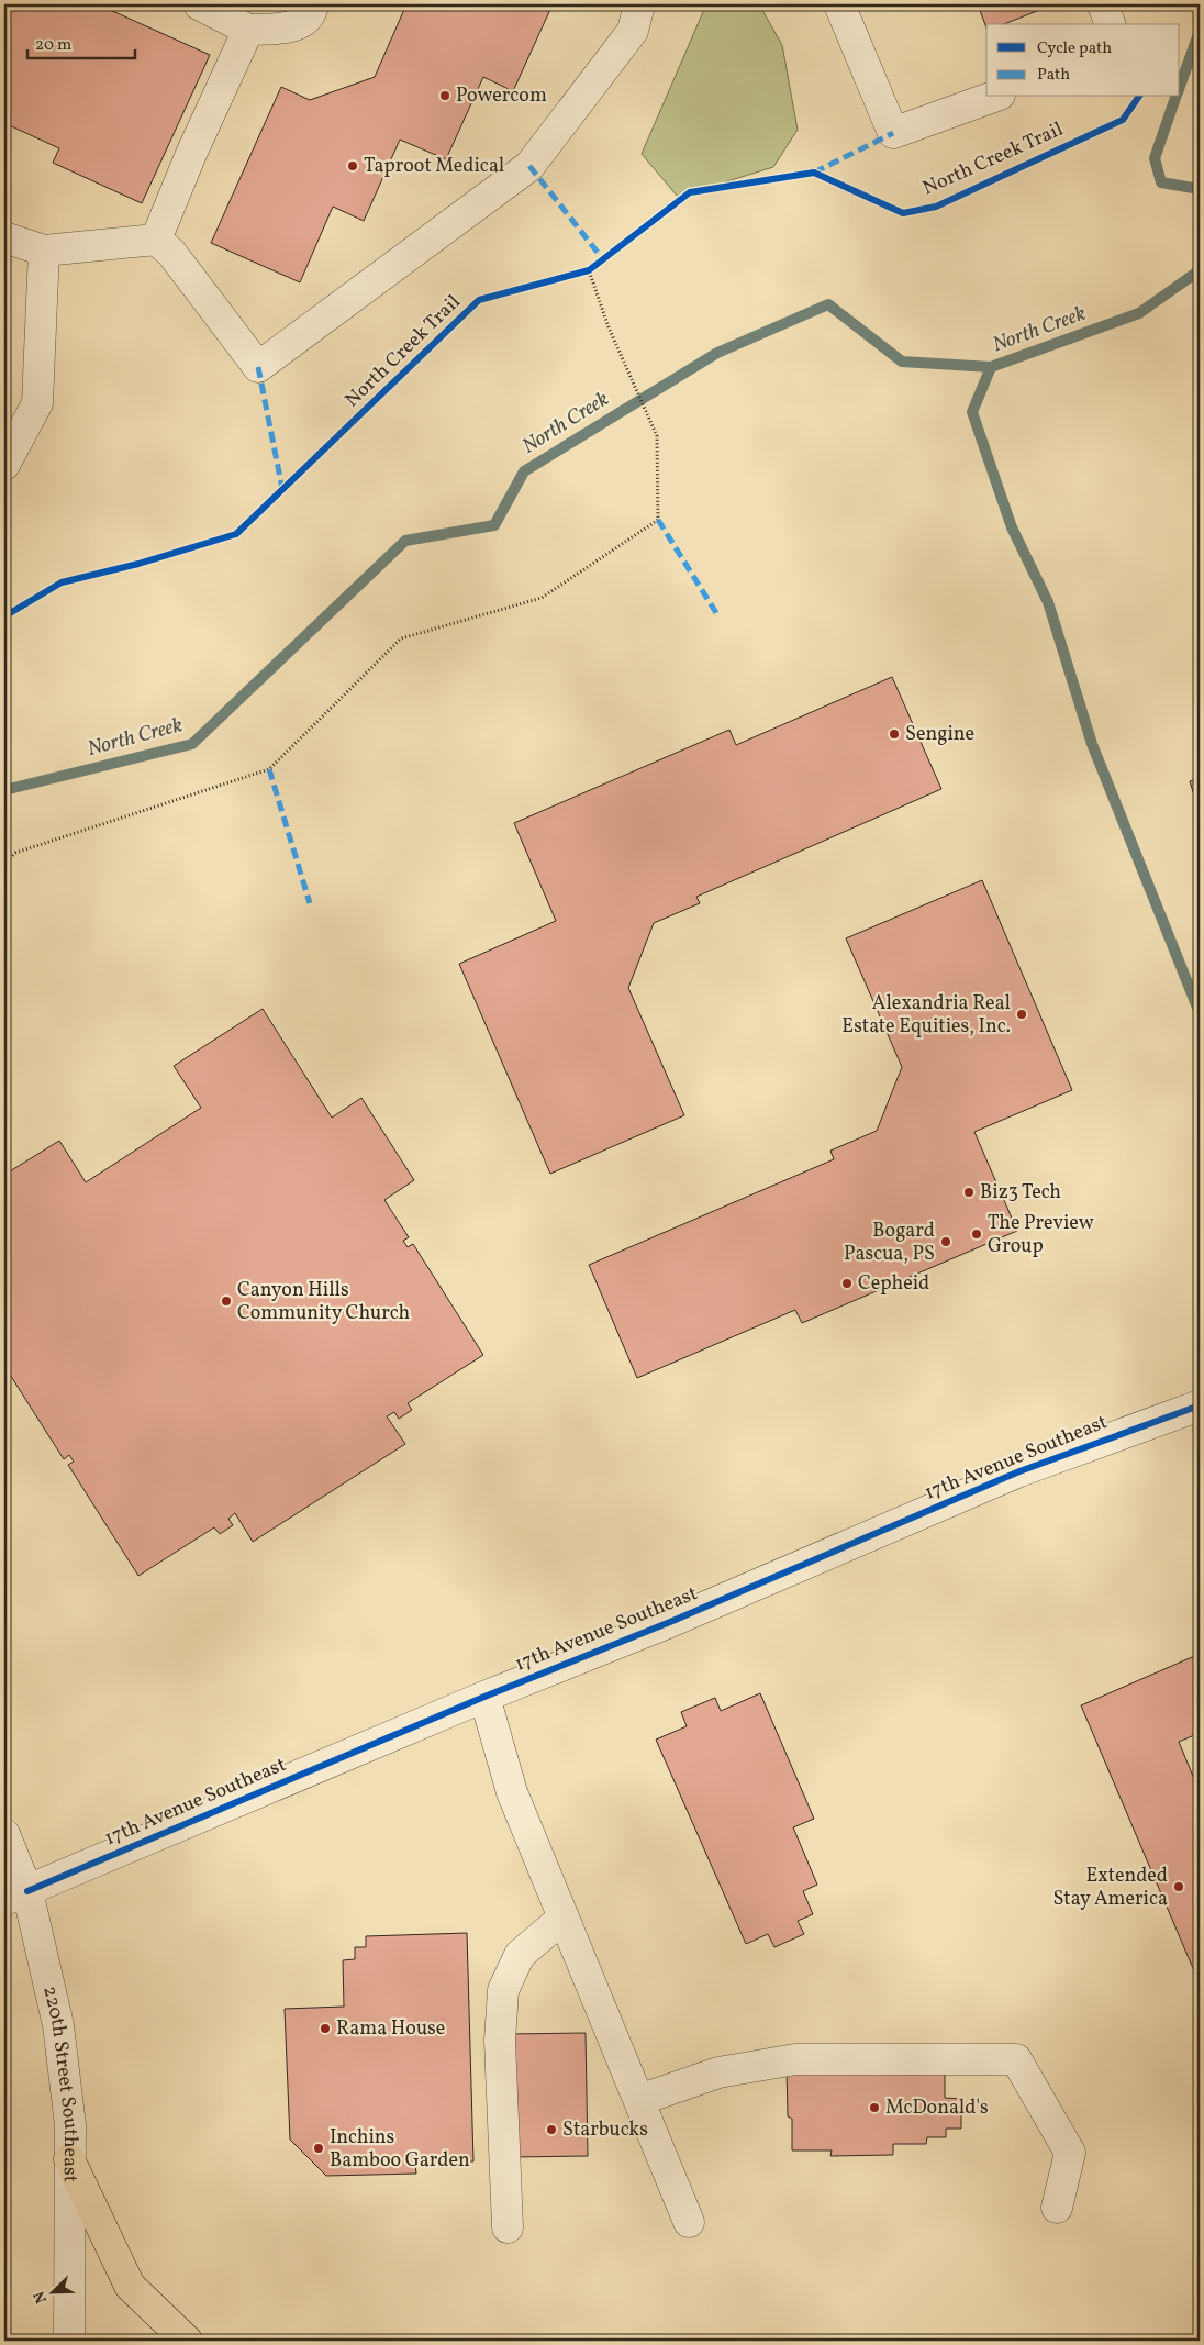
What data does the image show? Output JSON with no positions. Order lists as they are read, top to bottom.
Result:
{
  "streets": {
    "street": ["17th Avenue Southeast", "220th Street Southeast"],
    "cycle path": ["North Creek Trail"]
  },
  "crossings": [
    ["17th Avenue Southeast", "220th Street Southeast"]
  ],
  "water": ["North Creek"],
  "places": [
    "Powercom",
    "Taproot Medical",
    "Sengine",
    "Alexandria Real Estate Equities, Inc.",
    "Biz3 Tech",
    "The Preview Group",
    "Bogard Pascua, PS",
    "Cepheid",
    "Canyon Hills Community Church",
    "Extended Stay America",
    "Rama House",
    "McDonald's",
    "Starbucks",
    "Inchins Bamboo Garden"
  ],
  "legend": ["Cycle path", "Path"],
  "scale_bar": "20 m",
  "north": "bottom left"
}
